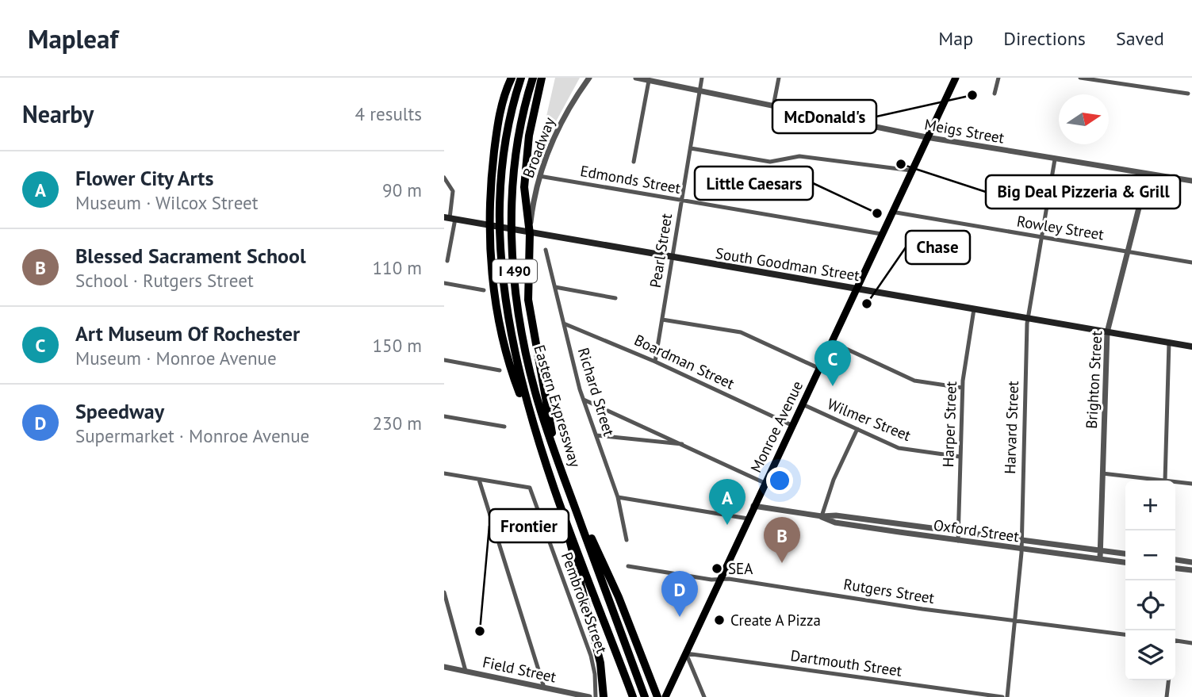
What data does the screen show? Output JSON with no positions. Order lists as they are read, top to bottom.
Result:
{
  "streets": {
    "highway": ["I 490", "Eastern Expressway"],
    "main road": ["South Goodman Street", "Monroe Avenue"],
    "street": [
      "Meigs Street",
      "Broadway",
      "Edmonds Street",
      "Rowley Street",
      "Pearl Street",
      "Boardman Street",
      "Brighton Street",
      "Richard Street",
      "Wilmer Street",
      "Harper Street",
      "Harvard Street",
      "Oxford Street",
      "Rutgers Street",
      "Pembroke Street",
      "Dartmouth Street",
      "Field Street"
    ]
  },
  "crossings": [
    ["Meigs Street", "Pearl Street"],
    ["Meigs Street", "Brighton Street"],
    ["Meigs Street", "Monroe Avenue"],
    ["Meigs Street", "Harvard Street"],
    ["Broadway", "Edmonds Street"],
    ["Broadway", "South Goodman Street"],
    ["Edmonds Street", "Pearl Street"],
    ["Edmonds Street", "Monroe Avenue"],
    ["Rowley Street", "Brighton Street"],
    ["Rowley Street", "Monroe Avenue"],
    ["Rowley Street", "Harvard Street"],
    ["Pearl Street", "South Goodman Street"],
    ["Pearl Street", "Boardman Street"],
    ["South Goodman Street", "Brighton Street"],
    ["South Goodman Street", "Harper Street"],
    ["South Goodman Street", "Monroe Avenue"],
    ["South Goodman Street", "Harvard Street"],
    ["Boardman Street", "Richard Street"],
    ["Boardman Street", "Monroe Avenue"],
    ["Brighton Street", "Oxford Street"],
    ["Wilmer Street", "Harper Street"],
    ["Wilmer Street", "Monroe Avenue"],
    ["Harper Street", "Oxford Street"],
    ["Monroe Avenue", "Oxford Street"],
    ["Monroe Avenue", "Rutgers Street"],
    ["Monroe Avenue", "Dartmouth Street"],
    ["Harvard Street", "Oxford Street"],
    ["Harvard Street", "Rutgers Street"]
  ],
  "places": [
    "McDonald's",
    "Big Deal Pizzeria & Grill",
    "Little Caesars",
    "Chase",
    "SEA",
    "Create A Pizza",
    "Frontier"
  ],
  "north": "right",
  "page": {
    "header": "Mapleaf",
    "nav": ["Map", "Directions", "Saved"],
    "heading": ["Nearby", "4 results"],
    "list": [
      {
        "mark": "A",
        "name": "Flower City Arts",
        "note": "Museum · Wilcox Street",
        "value": "90 m"
      },
      {
        "mark": "B",
        "name": "Blessed Sacrament School",
        "note": "School · Rutgers Street",
        "value": "110 m"
      },
      {
        "mark": "C",
        "name": "Art Museum Of Rochester",
        "note": "Museum · Monroe Avenue",
        "value": "150 m"
      },
      {
        "mark": "D",
        "name": "Speedway",
        "note": "Supermarket · Monroe Avenue",
        "value": "230 m"
      }
    ],
    "pins": [
      "C",
      "A",
      "B",
      "D"
    ],
    "map_buttons": ["+", "−"]
  }
}
